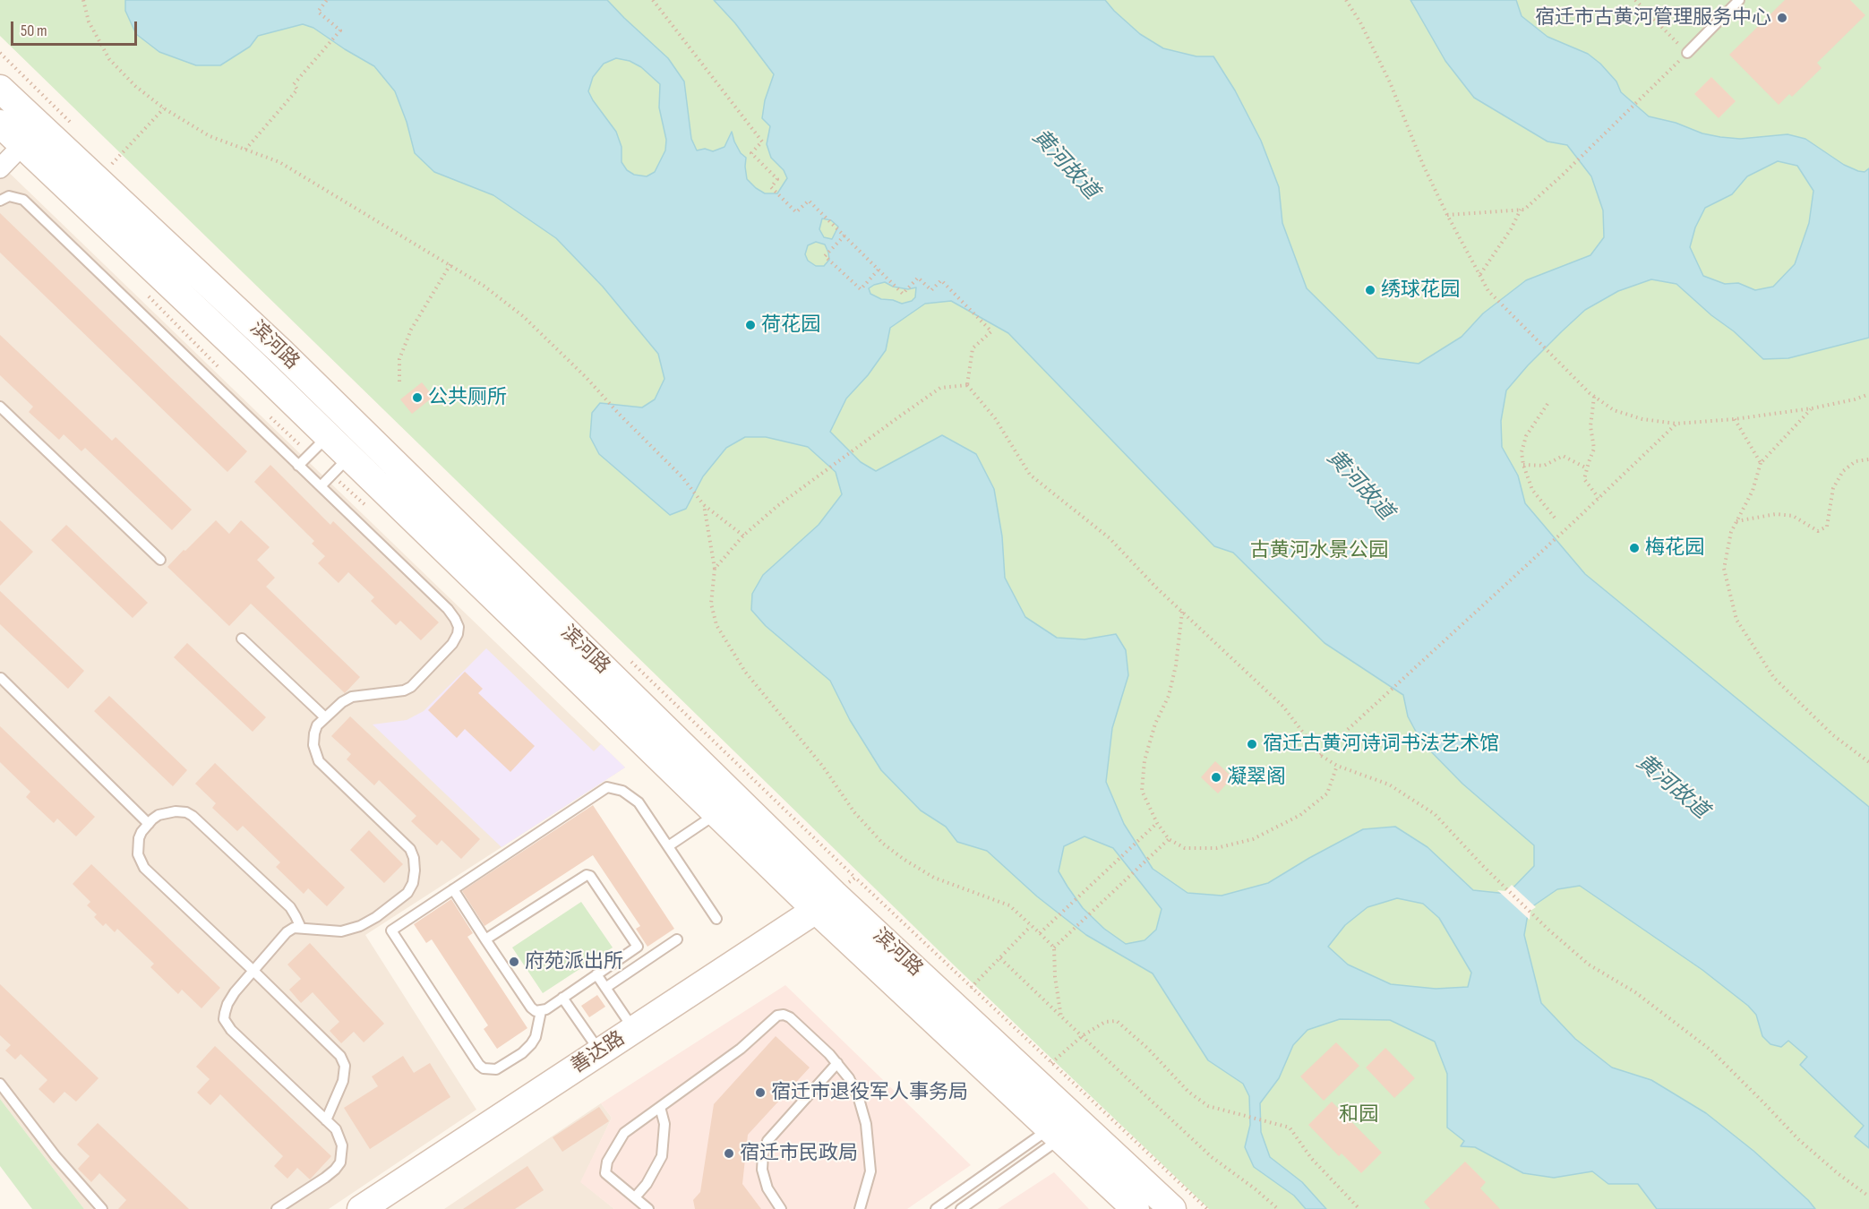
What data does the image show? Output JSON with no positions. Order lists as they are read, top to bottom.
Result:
{
  "streets": {
    "main road": ["滨河路", "善达路"]
  },
  "crossings": [
    ["滨河路", "善达路"]
  ],
  "water": ["黄河故道"],
  "parks": ["古黄河水景公园", "和园"],
  "places": [
    "宿迁市古黄河管理服务中心",
    "绣球花园",
    "荷花园",
    "公共厕所",
    "梅花园",
    "宿迁古黄河诗词书法艺术馆",
    "凝翠阁",
    "府苑派出所",
    "宿迁市退役军人事务局",
    "宿迁市民政局"
  ],
  "scale_bar": "50 m"
}
